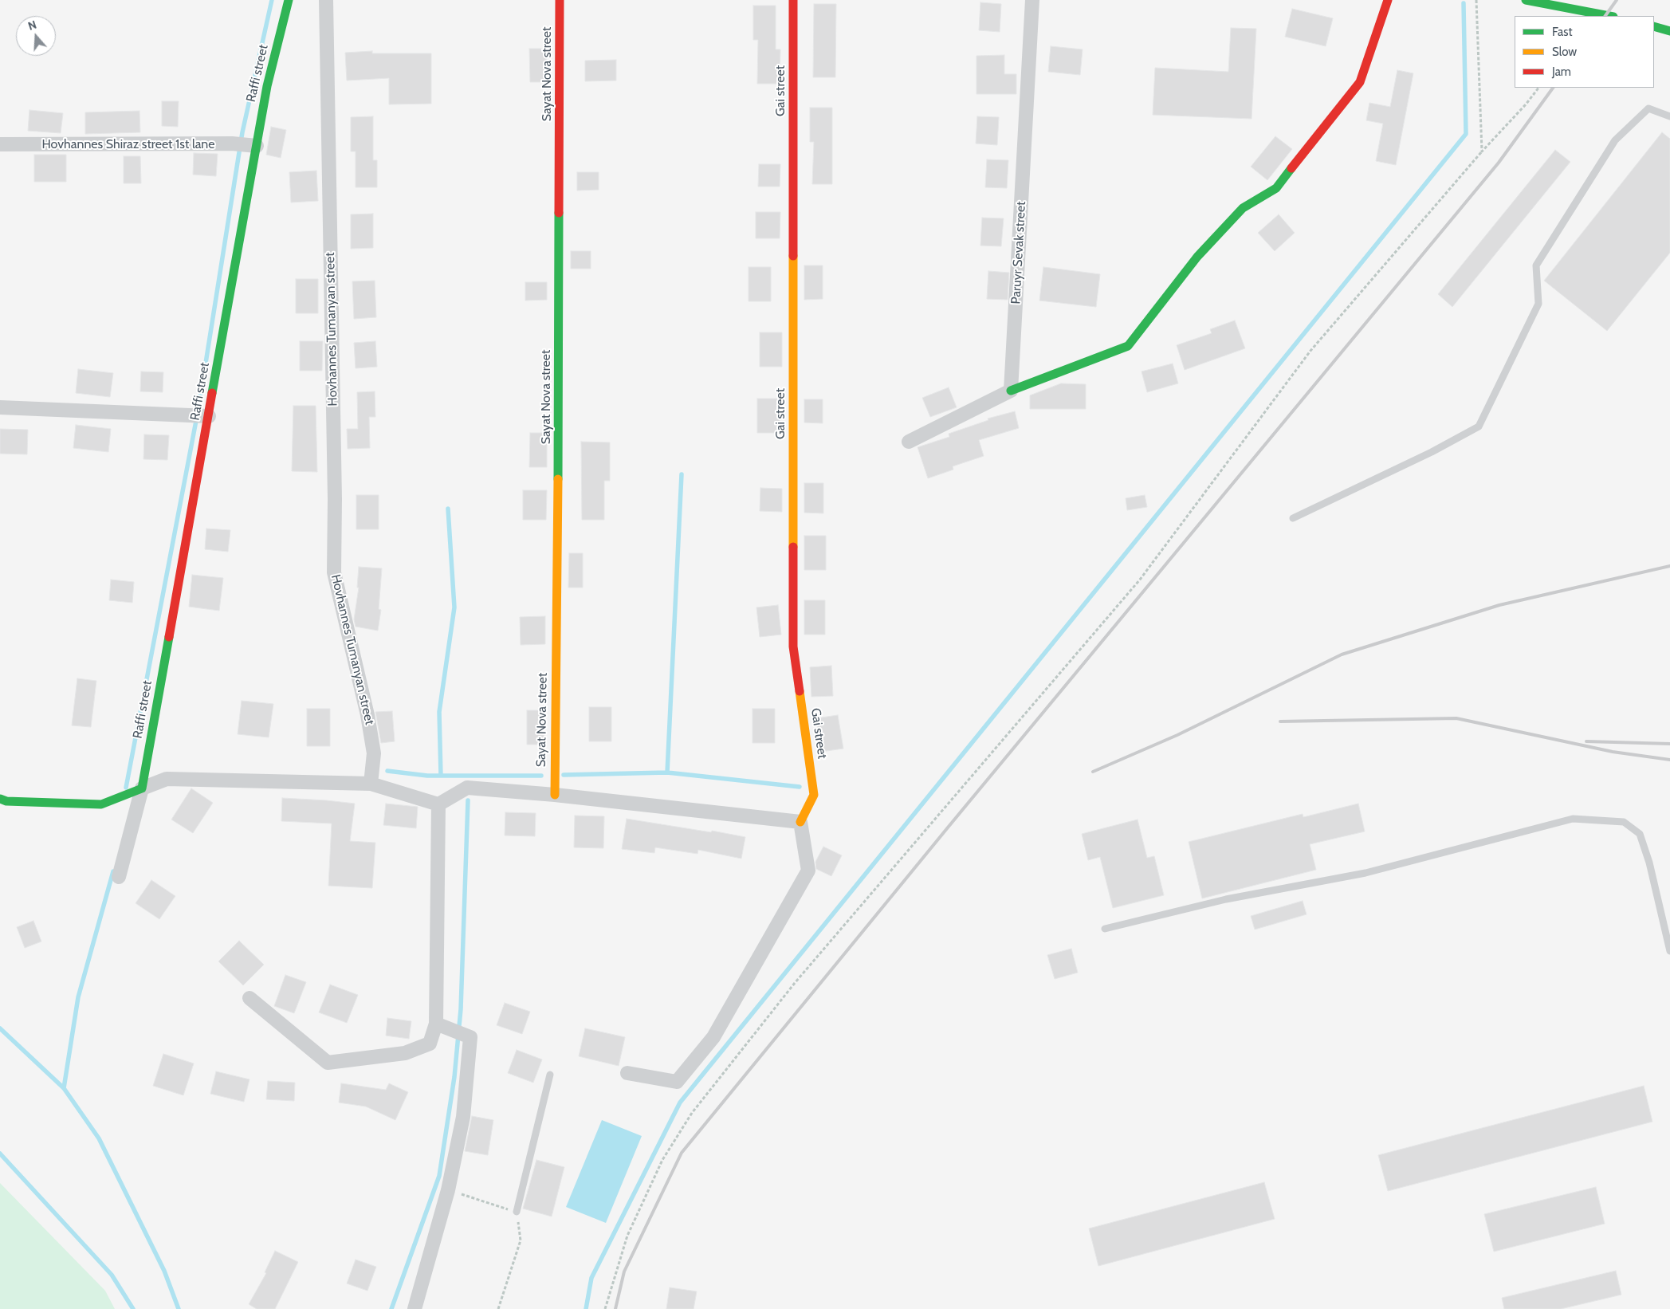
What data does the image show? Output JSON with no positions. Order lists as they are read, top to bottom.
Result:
{
  "streets": {
    "street": [
      "Raffi street",
      "Sayat Nova street",
      "Gai street",
      "Hovhannes Shiraz street 1st lane",
      "Paruyr Sevak street",
      "Hovhannes Tumanyan street"
    ]
  },
  "crossings": [
    ["Raffi street", "Hovhannes Shiraz street 1st lane"]
  ],
  "legend": ["Fast", "Slow", "Jam"],
  "north": "top"
}
